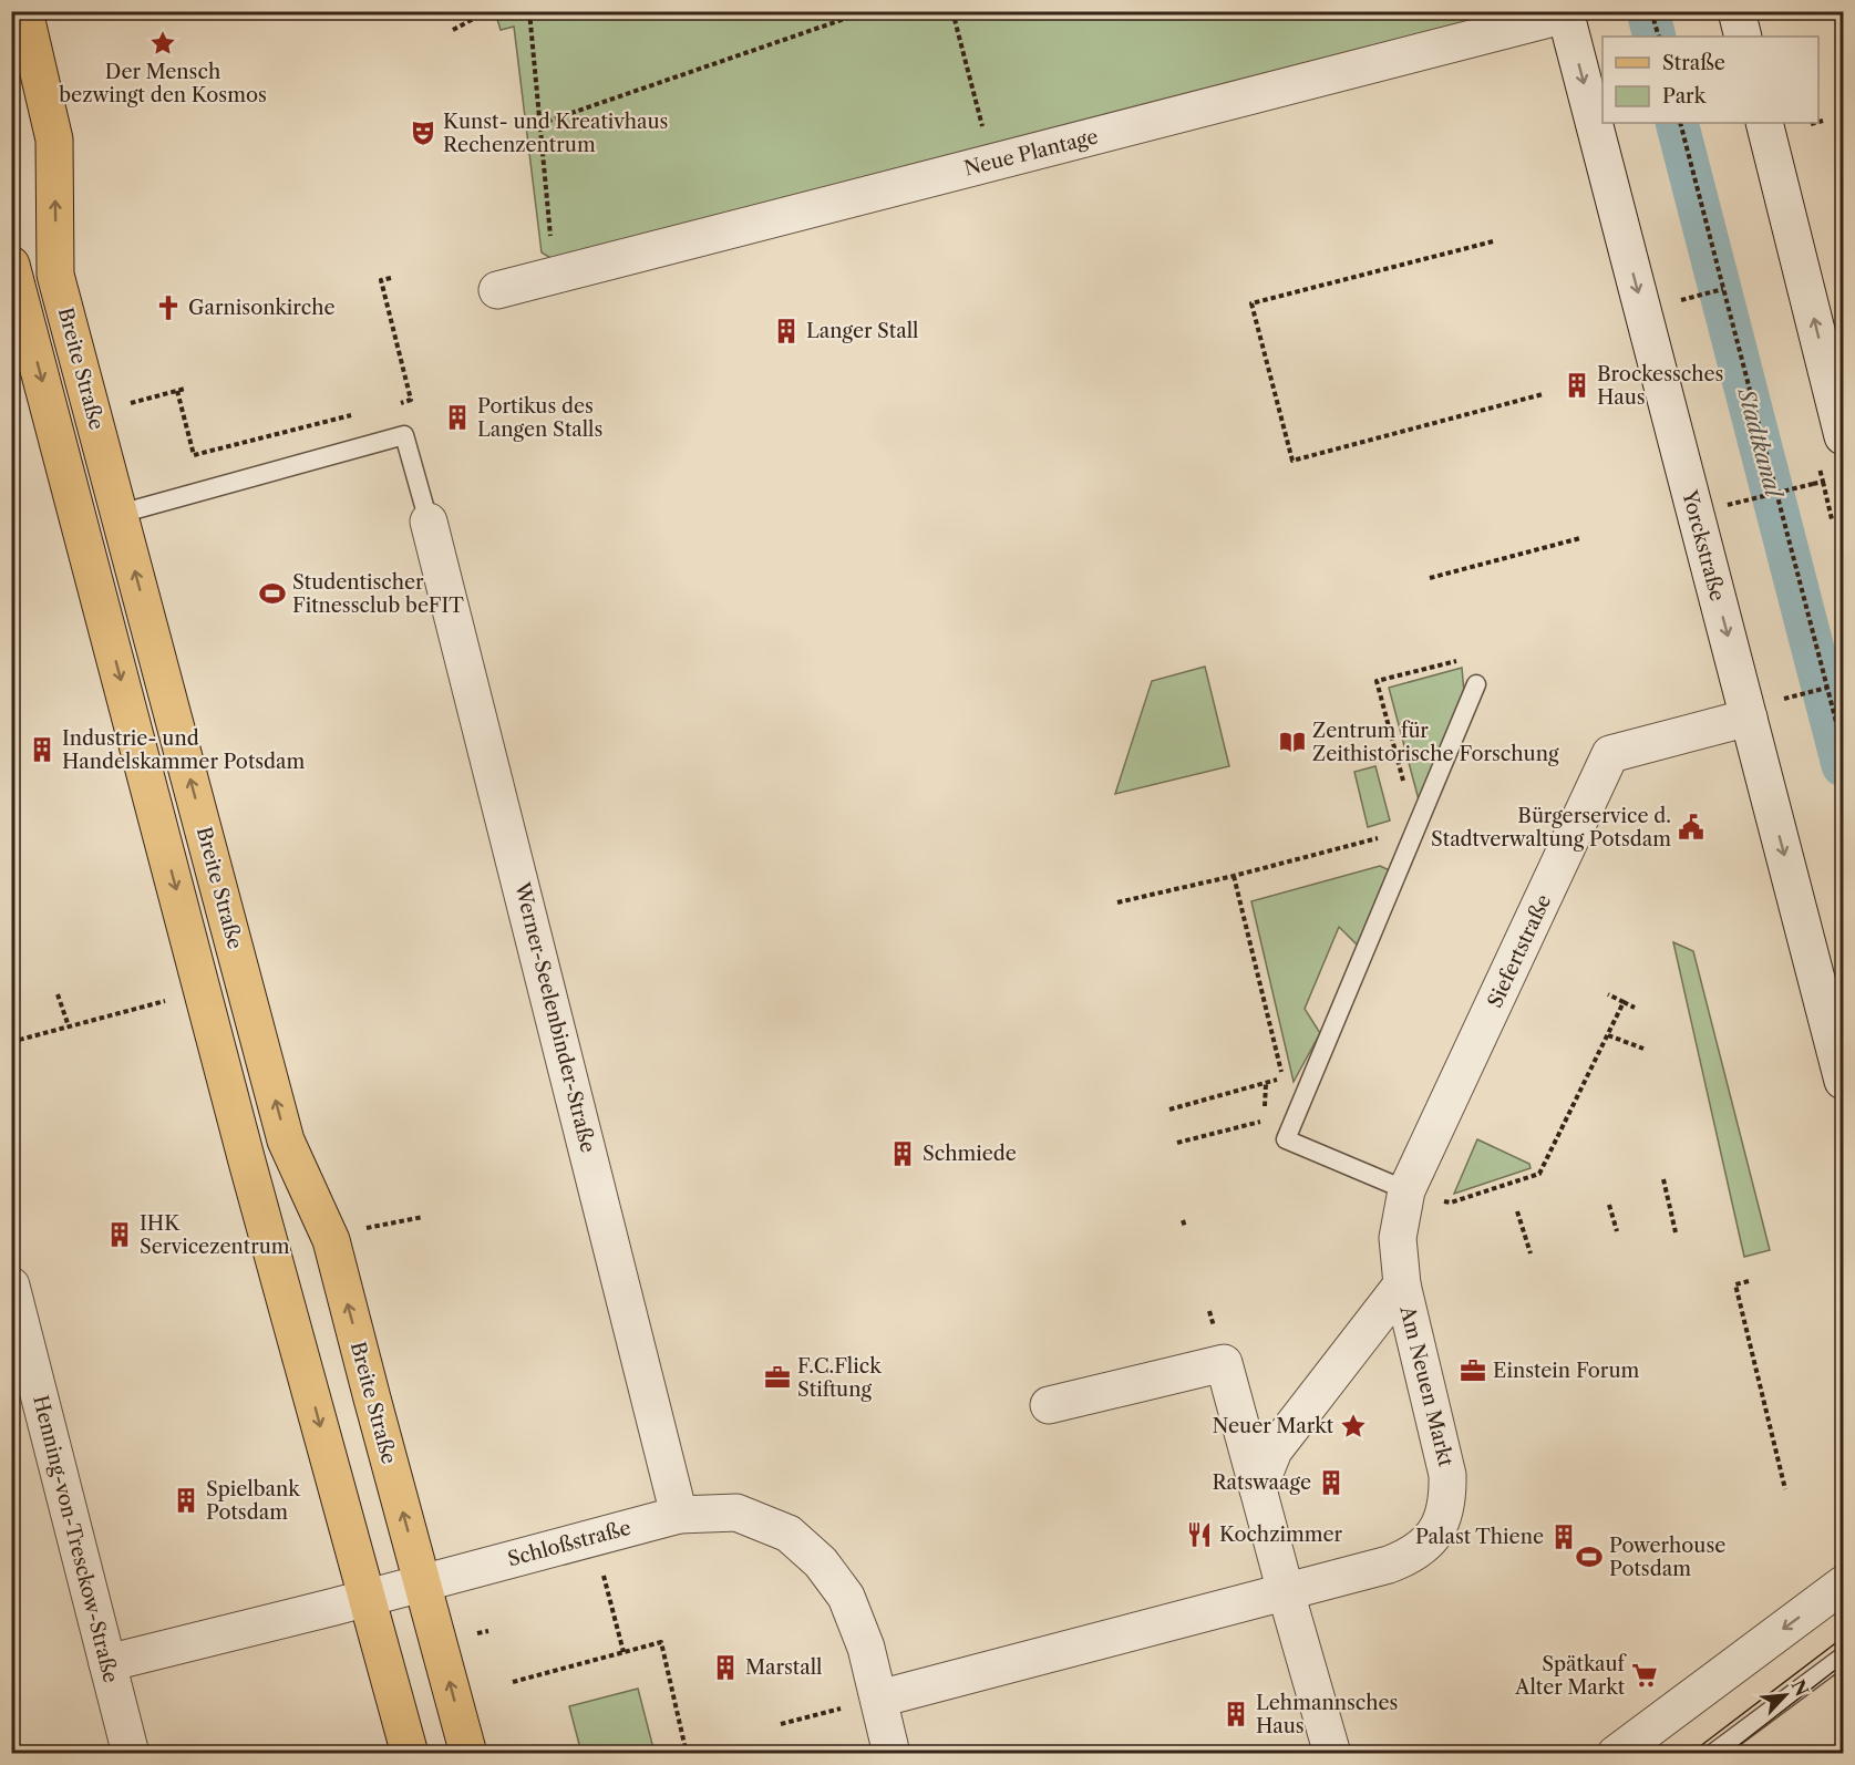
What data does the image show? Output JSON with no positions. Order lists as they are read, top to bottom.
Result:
{
  "streets": {
    "main road": ["Breite Straße"],
    "street": [
      "Neue Plantage",
      "Yorckstraße",
      "Siefertstraße",
      "Werner-Seelenbinder-Straße",
      "Am Neuen Markt",
      "Henning-von-Tresckow-Straße",
      "Schloßstraße"
    ]
  },
  "crossings": [
    ["Neue Plantage", "Yorckstraße"],
    ["Breite Straße", "Schloßstraße"],
    ["Yorckstraße", "Siefertstraße"],
    ["Siefertstraße", "Am Neuen Markt"],
    ["Werner-Seelenbinder-Straße", "Schloßstraße"],
    ["Am Neuen Markt", "Schloßstraße"],
    ["Henning-von-Tresckow-Straße", "Schloßstraße"]
  ],
  "water": ["Stadtkanal"],
  "places": {
    "place": ["Der Mensch bezwingt den Kosmos", "Neuer Markt"],
    "theatre": ["Kunst- und Kreativhaus Rechenzentrum"],
    "church": ["Garnisonkirche"],
    "building": [
      "Langer Stall",
      "Brockessches Haus",
      "Portikus des Langen Stalls",
      "Industrie- und Handelskammer Potsdam",
      "Schmiede",
      "IHK Servicezentrum",
      "Ratswaage",
      "Spielbank Potsdam",
      "Palast Thiene",
      "Marstall",
      "Lehmannsches Haus"
    ],
    "sports": ["Studentischer Fitnessclub beFIT", "Powerhouse Potsdam"],
    "library": ["Zentrum für Zeithistorische Forschung"],
    "public building": ["Bürgerservice d. Stadtverwaltung Potsdam"],
    "office": ["Einstein Forum", "F.C.Flick Stiftung"],
    "restaurant": ["Kochzimmer"],
    "supermarket": ["Spätkauf Alter Markt"]
  },
  "legend": ["Straße", "Park"],
  "north": "top right"
}
